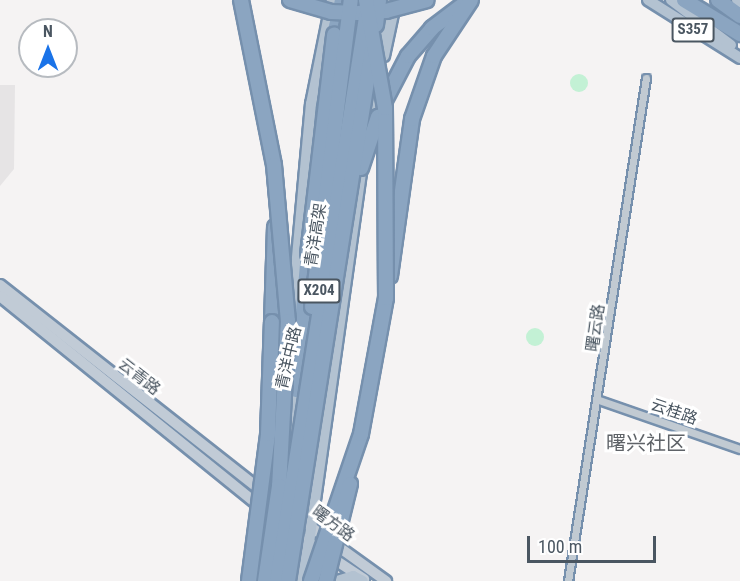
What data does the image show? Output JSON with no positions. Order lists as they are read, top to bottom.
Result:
{
  "streets": {
    "highway": ["青洋高架"],
    "main road": ["S357", "X204", "青洋中路"],
    "street": [
      "曙云路",
      "云青路",
      "云桂路",
      "曙方路"
    ]
  },
  "crossings": [
    ["X204", "曙方路"],
    ["曙云路", "云桂路"],
    ["青洋中路", "曙方路"],
    ["云青路", "曙方路"]
  ],
  "districts": ["曙兴社区"],
  "scale_bar": "100 m",
  "north": "top"
}
